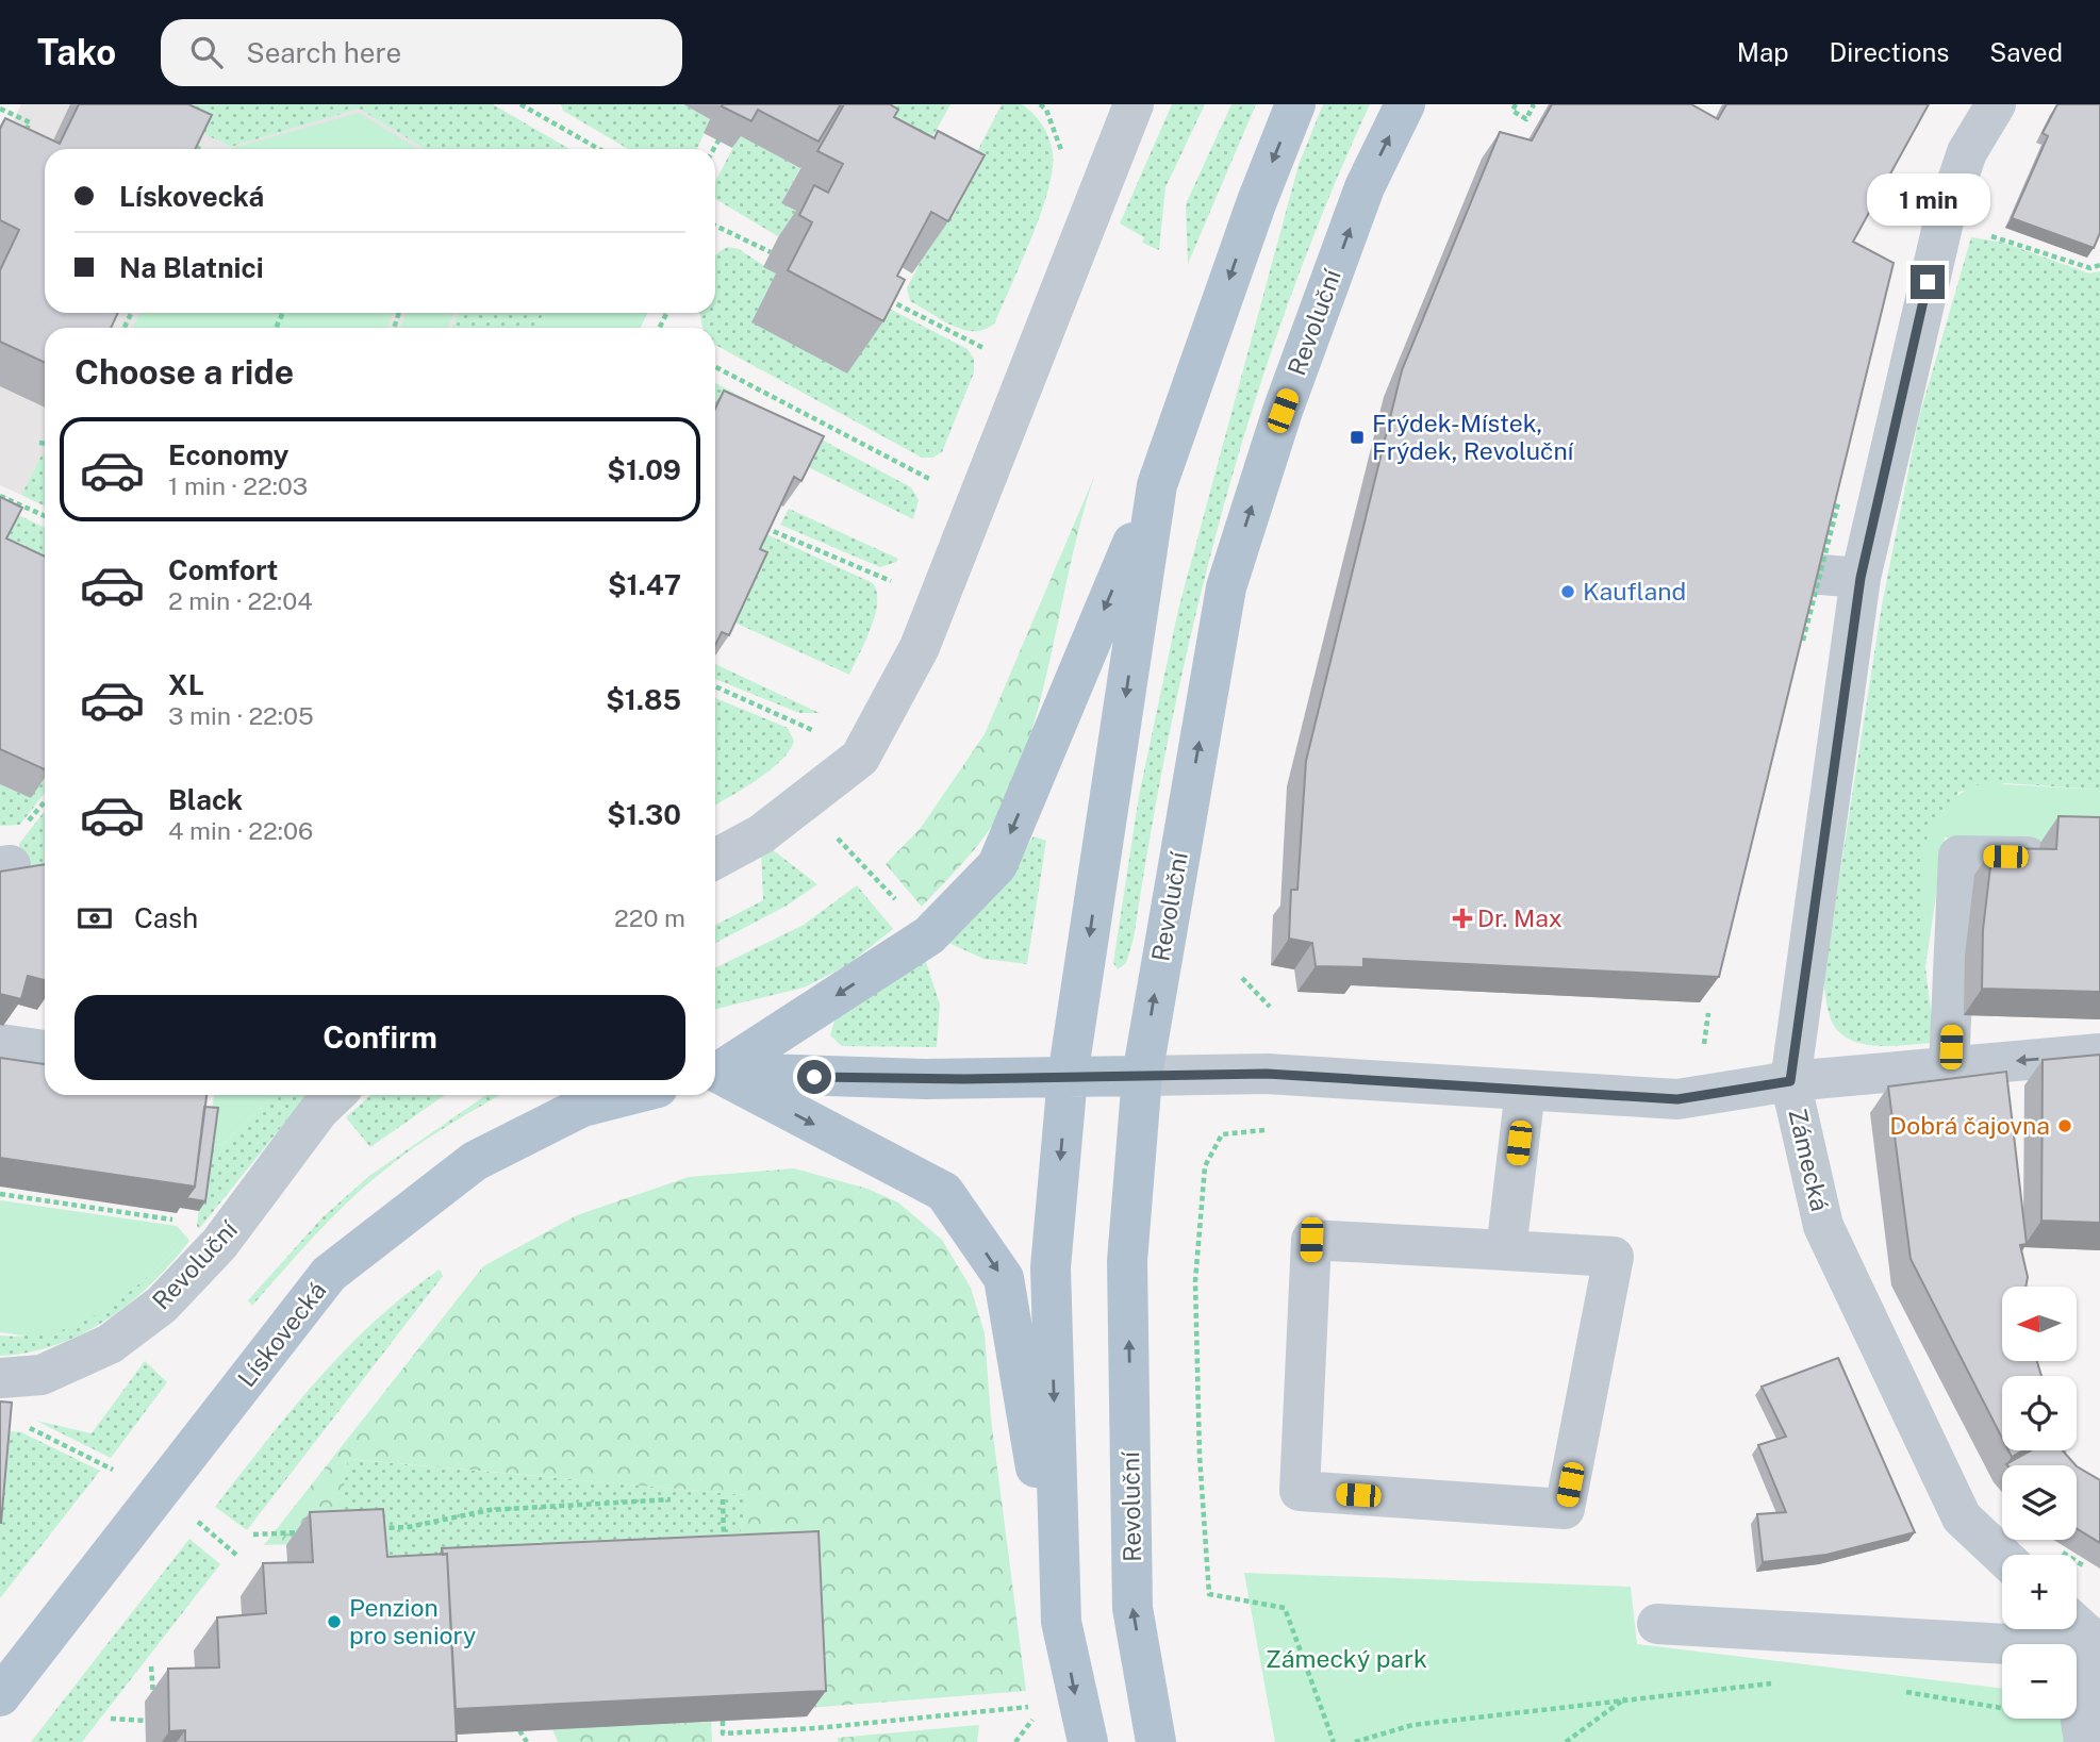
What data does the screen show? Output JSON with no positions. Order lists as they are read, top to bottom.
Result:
{
  "streets": {
    "main road": ["Revoluční", "Lískovecká"],
    "street": ["Zámecká"]
  },
  "crossings": [
    ["Revoluční", "Zámecká"]
  ],
  "parks": ["Zámecký park"],
  "places": {
    "transit": ["Frýdek-Místek, Frýdek, Revoluční"],
    "other": ["Kaufland", "Dobrá čajovna", "Penzion pro seniory"],
    "health": ["Dr. Max"]
  },
  "north": "left",
  "page": {
    "header": "Tako",
    "search": "Search here",
    "nav": ["Map", "Directions", "Saved"],
    "banner": ["Lískovecká", "Na Blatnici"],
    "bubble": "1 min",
    "heading": "Choose a ride",
    "list": [
      {
        "name": "Economy",
        "note": "1 min · 22:03",
        "value": "$1.09"
      },
      {
        "name": "Comfort",
        "note": "2 min · 22:04",
        "value": "$1.47"
      },
      {
        "name": "XL",
        "note": "3 min · 22:05",
        "value": "$1.85"
      },
      {
        "name": "Black",
        "note": "4 min · 22:06",
        "value": "$1.30"
      }
    ],
    "pay": ["Cash", "220 m"],
    "buttons": "Confirm",
    "map_buttons": ["+", "−"]
  }
}
